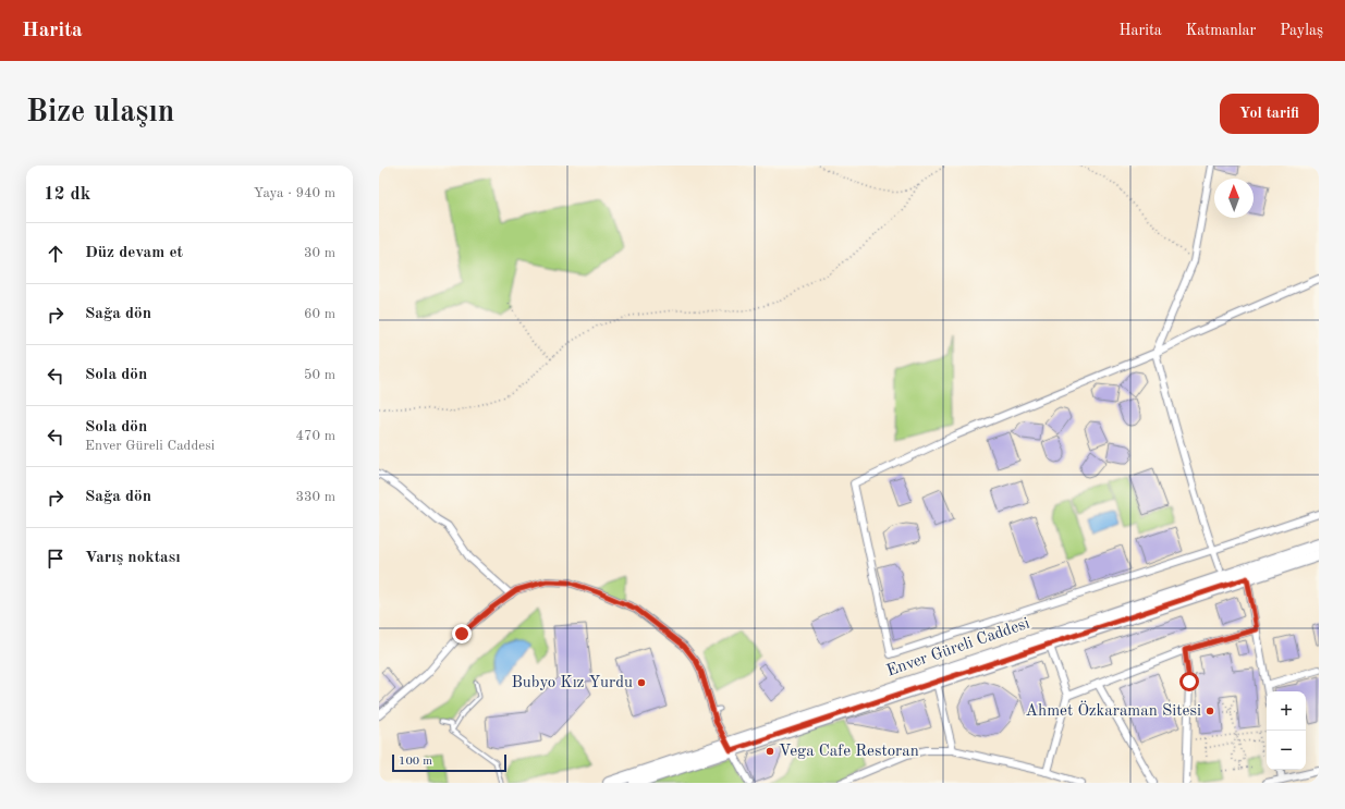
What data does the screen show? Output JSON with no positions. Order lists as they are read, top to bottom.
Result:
{
  "streets": {
    "main road": ["Enver Güreli Caddesi"]
  },
  "places": ["Bubyo Kız Yurdu", "Ahmet Özkaraman Sitesi", "Vega Cafe Restoran"],
  "scale_bar": "100 m",
  "north": "top",
  "page": {
    "header": "Harita",
    "nav": ["Harita", "Katmanlar", "Paylaş"],
    "buttons": "Yol tarifi",
    "title": "Bize ulaşın",
    "heading": ["12 dk", "Yaya · 940 m"],
    "list": [
      ["Düz devam et", "30 m"],
      ["Sağa dön", "60 m"],
      ["Sola dön", "50 m"],
      ["Sola dön", "Enver Güreli Caddesi", "470 m"],
      ["Sağa dön", "330 m"],
      "Varış noktası"
    ],
    "map_buttons": ["+", "−"],
    "scale": "100 m"
  }
}
